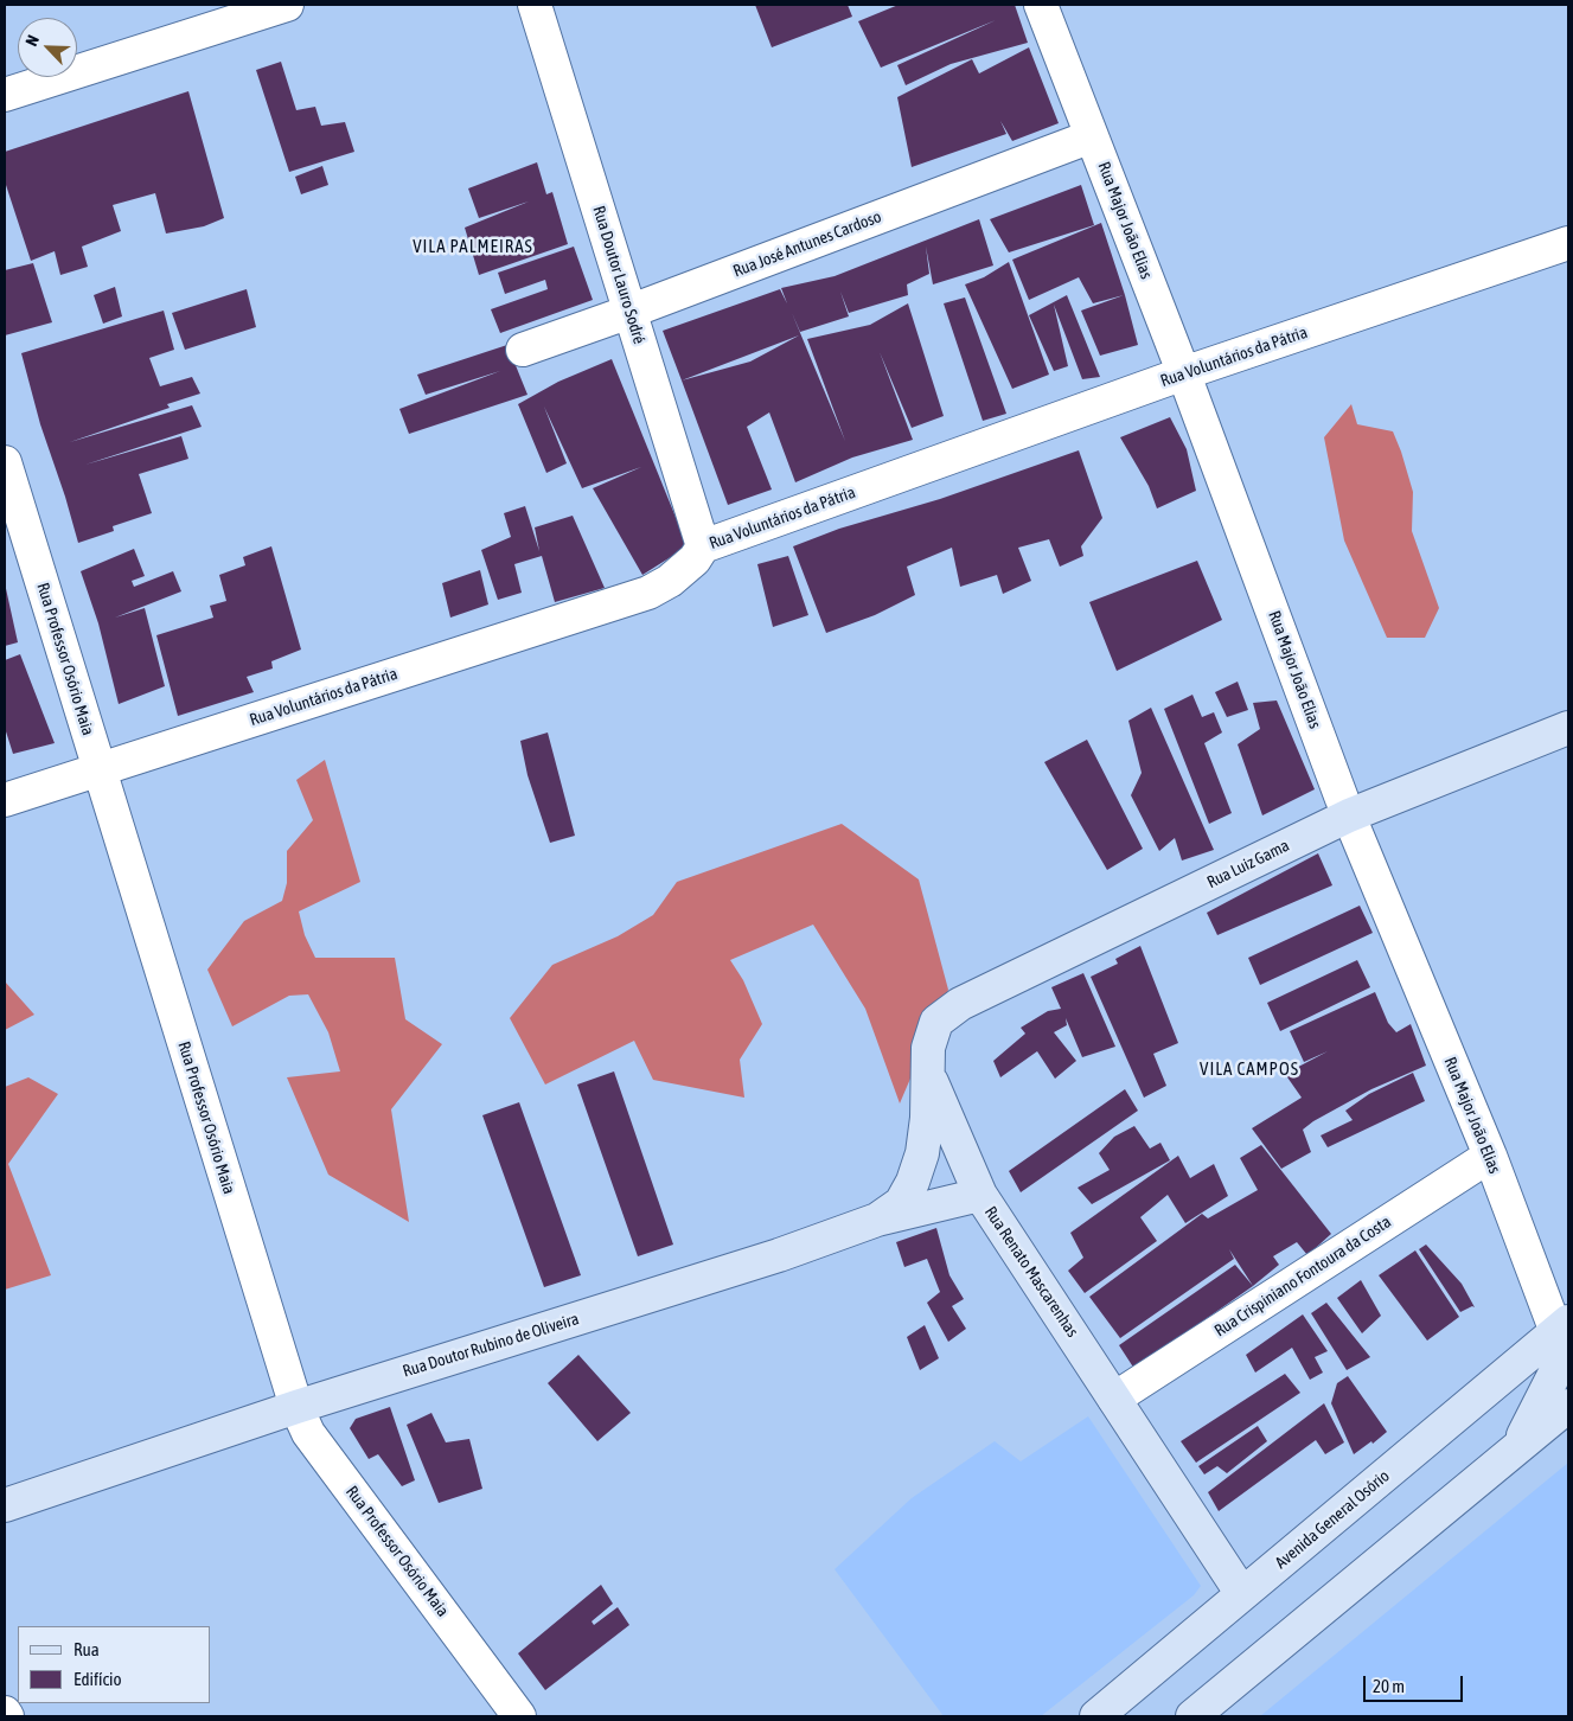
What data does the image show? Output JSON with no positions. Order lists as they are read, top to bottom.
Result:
{
  "streets": {
    "street": [
      "Rua Major João Elias",
      "Rua José Antunes Cardoso",
      "Rua Doutor Lauro Sodré",
      "Rua Voluntários da Pátria",
      "Rua Professor Osório Maia",
      "Rua Luiz Gama",
      "Rua Renato Mascarenhas",
      "Rua Crispiniano Fontoura da Costa",
      "Rua Doutor Rubino de Oliveira",
      "Avenida General Osório"
    ]
  },
  "crossings": [
    ["Rua Major João Elias", "Rua José Antunes Cardoso"],
    ["Rua Major João Elias", "Rua Voluntários da Pátria"],
    ["Rua Major João Elias", "Rua Luiz Gama"],
    ["Rua Major João Elias", "Rua Crispiniano Fontoura da Costa"],
    ["Rua Major João Elias", "Avenida General Osório"],
    ["Rua José Antunes Cardoso", "Rua Doutor Lauro Sodré"],
    ["Rua Doutor Lauro Sodré", "Rua Voluntários da Pátria"],
    ["Rua Voluntários da Pátria", "Rua Professor Osório Maia"],
    ["Rua Professor Osório Maia", "Rua Doutor Rubino de Oliveira"],
    ["Rua Luiz Gama", "Rua Renato Mascarenhas"],
    ["Rua Renato Mascarenhas", "Rua Crispiniano Fontoura da Costa"],
    ["Rua Renato Mascarenhas", "Rua Doutor Rubino de Oliveira"],
    ["Rua Renato Mascarenhas", "Avenida General Osório"]
  ],
  "districts": ["VILA PALMEIRAS", "VILA CAMPOS"],
  "legend": ["Rua", "Edifício"],
  "scale_bar": "20 m",
  "north": "top left"
}
